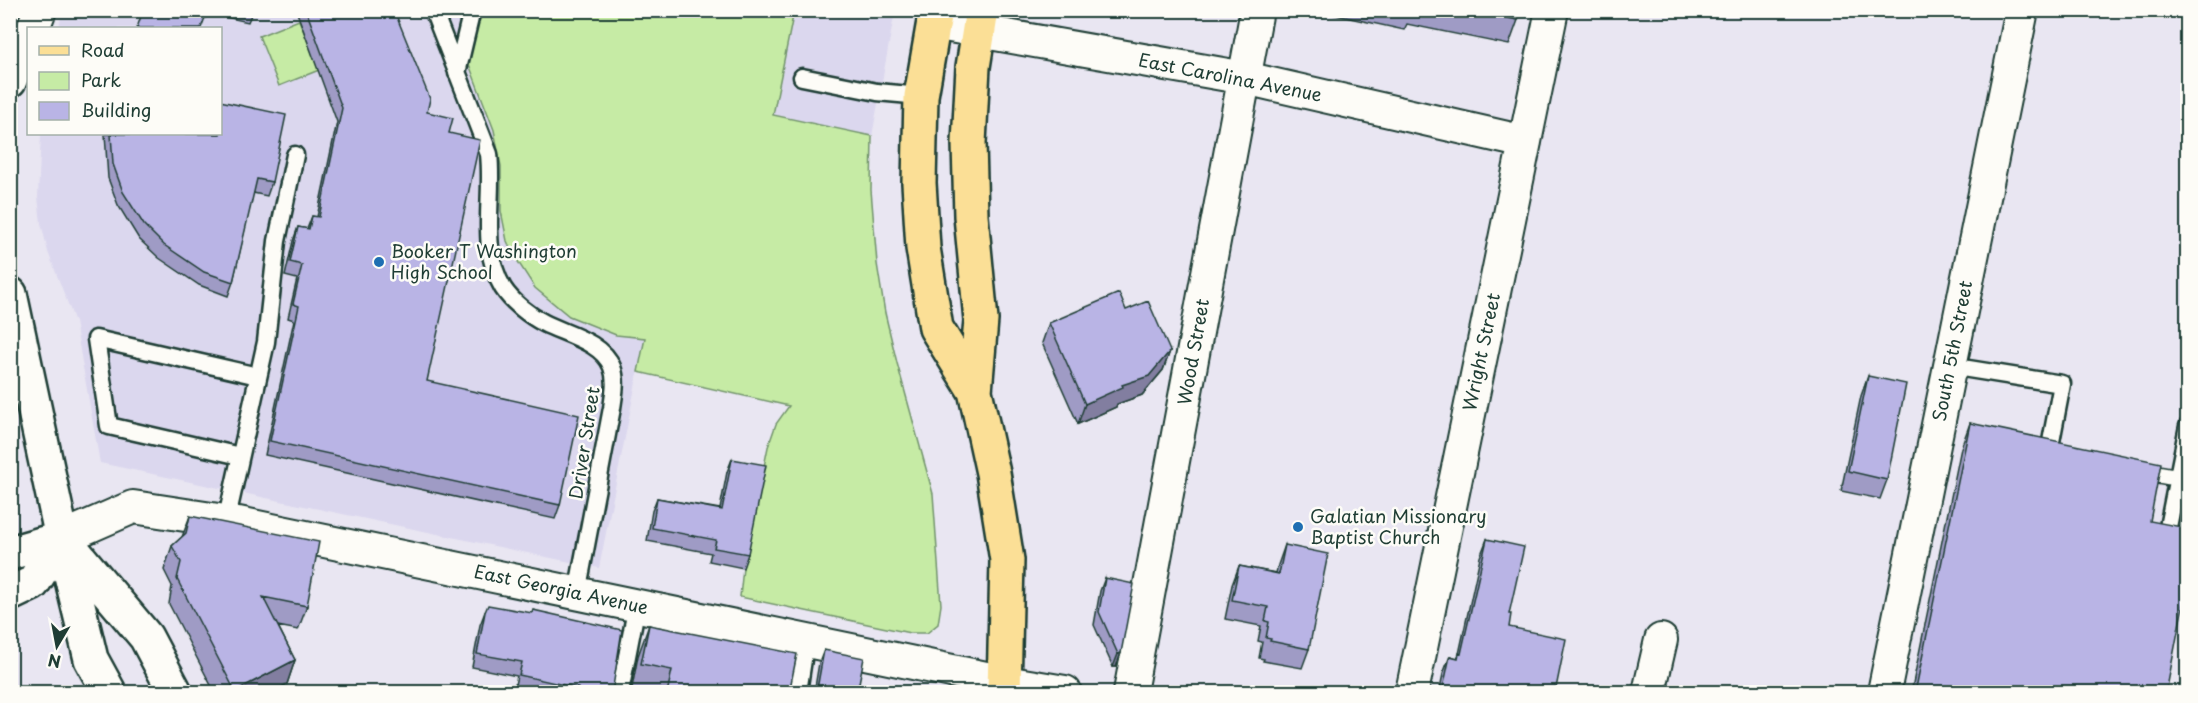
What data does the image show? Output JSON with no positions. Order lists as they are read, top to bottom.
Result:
{
  "streets": {
    "main road": ["East Georgia Avenue"],
    "street": [
      "East Carolina Avenue",
      "South 5th Street",
      "Wood Street",
      "Wright Street"
    ],
    "lane": ["Driver Street"]
  },
  "crossings": [
    ["East Carolina Avenue", "Wood Street"],
    ["East Carolina Avenue", "Wright Street"],
    ["Driver Street", "East Georgia Avenue"]
  ],
  "places": ["Booker T Washington High School", "Galatian Missionary Baptist Church"],
  "legend": ["Road", "Park", "Building"],
  "north": "bottom"
}
